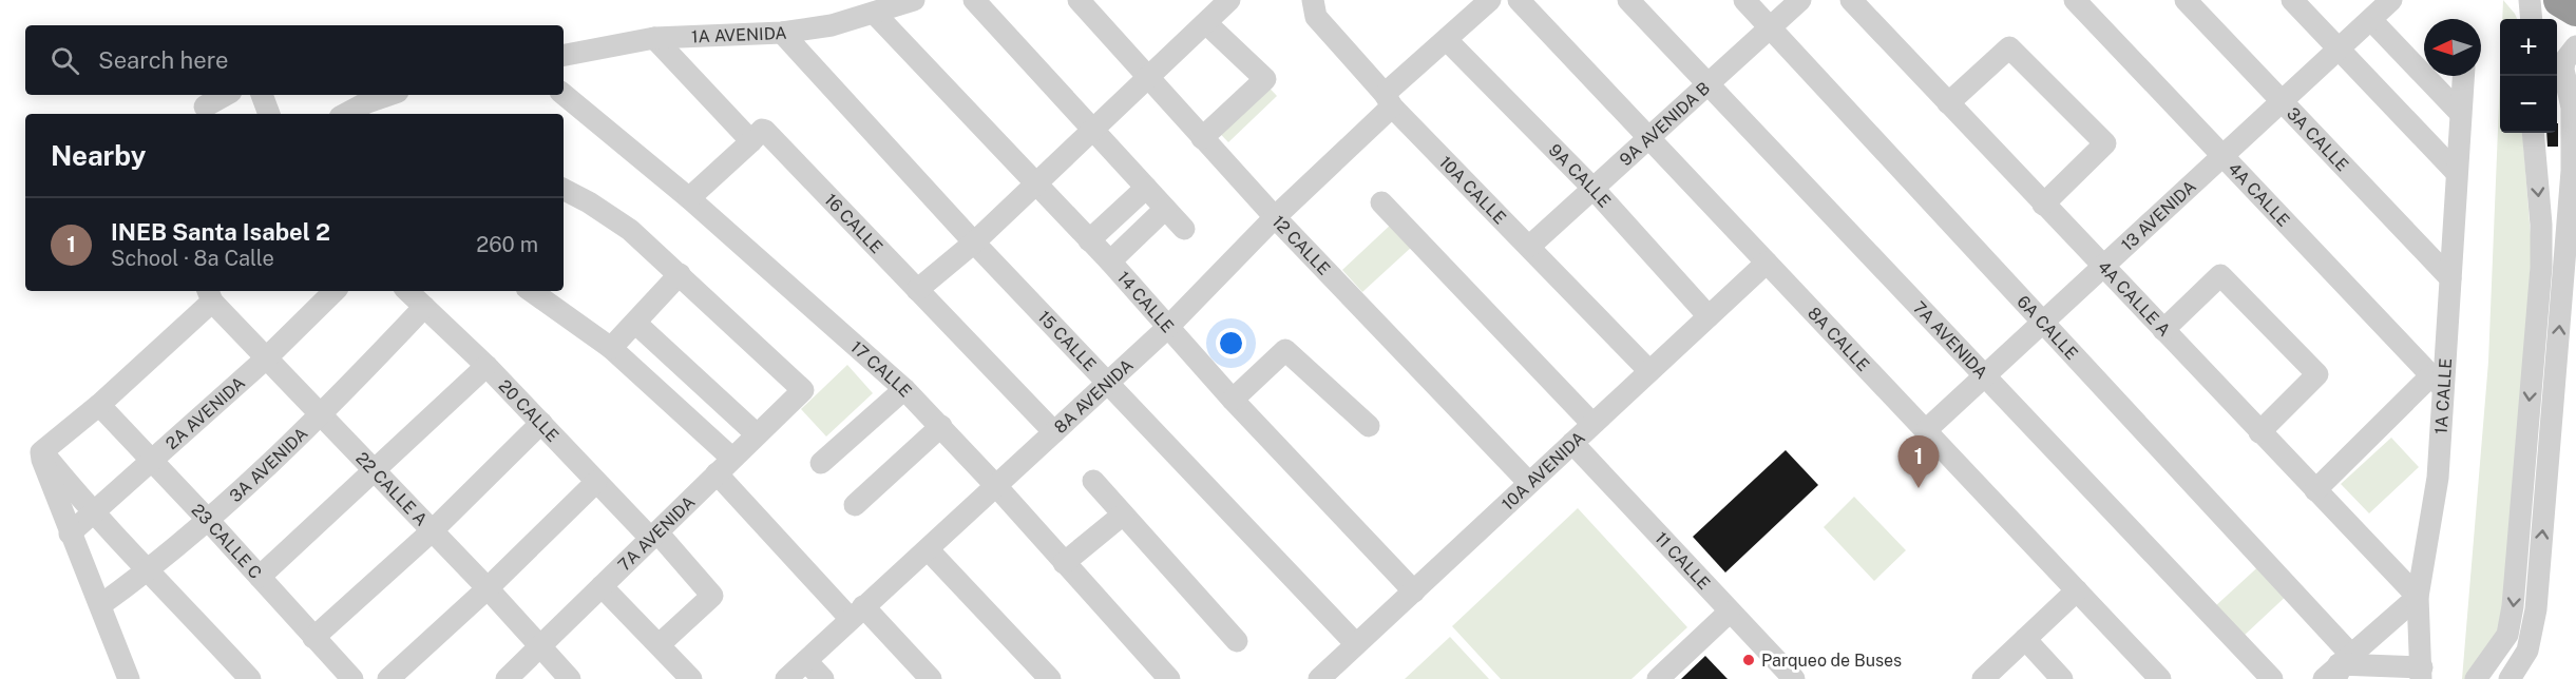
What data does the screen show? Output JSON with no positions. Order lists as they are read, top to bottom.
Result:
{
  "streets": {
    "street": [
      "1A AVENIDA",
      "9A AVENIDA B",
      "3A CALLE",
      "9A CALLE",
      "10A CALLE",
      "4A CALLE",
      "13 AVENIDA",
      "16 CALLE",
      "12 CALLE",
      "4A CALLE A",
      "14 CALLE",
      "6A CALLE",
      "15 CALLE",
      "8A CALLE",
      "7A AVENIDA",
      "17 CALLE",
      "8A AVENIDA",
      "1A CALLE",
      "20 CALLE",
      "2A AVENIDA",
      "3A AVENIDA",
      "10A AVENIDA",
      "22 CALLE A",
      "23 CALLE C",
      "11 CALLE"
    ]
  },
  "crossings": [
    ["1A AVENIDA", "14 CALLE"],
    ["1A AVENIDA", "15 CALLE"],
    ["9A AVENIDA B", "9A CALLE"],
    ["9A AVENIDA B", "10A CALLE"],
    ["9A AVENIDA B", "6A CALLE"],
    ["9A AVENIDA B", "8A CALLE"],
    ["9A AVENIDA B", "7A AVENIDA"],
    ["3A CALLE", "13 AVENIDA"],
    ["3A CALLE", "1A CALLE"],
    ["9A CALLE", "8A AVENIDA"],
    ["9A CALLE", "10A AVENIDA"],
    ["10A CALLE", "8A AVENIDA"],
    ["10A CALLE", "10A AVENIDA"],
    ["4A CALLE", "13 AVENIDA"],
    ["4A CALLE", "1A CALLE"],
    ["13 AVENIDA", "4A CALLE A"],
    ["13 AVENIDA", "6A CALLE"],
    ["13 AVENIDA", "8A CALLE"],
    ["13 AVENIDA", "7A AVENIDA"],
    ["16 CALLE", "8A AVENIDA"],
    ["12 CALLE", "8A AVENIDA"],
    ["12 CALLE", "10A AVENIDA"],
    ["4A CALLE A", "1A CALLE"],
    ["14 CALLE", "8A AVENIDA"],
    ["14 CALLE", "10A AVENIDA"],
    ["15 CALLE", "8A AVENIDA"],
    ["15 CALLE", "10A AVENIDA"],
    ["8A CALLE", "10A AVENIDA"],
    ["7A AVENIDA", "20 CALLE"],
    ["7A AVENIDA", "22 CALLE A"],
    ["17 CALLE", "8A AVENIDA"],
    ["20 CALLE", "3A AVENIDA"],
    ["2A AVENIDA", "22 CALLE A"],
    ["2A AVENIDA", "23 CALLE C"],
    ["3A AVENIDA", "22 CALLE A"],
    ["3A AVENIDA", "23 CALLE C"],
    ["10A AVENIDA", "11 CALLE"]
  ],
  "places": ["Parqueo de Buses"],
  "north": "left",
  "page": {
    "map_buttons": ["+", "−"],
    "search": "Search here",
    "heading": "Nearby",
    "list": [
      {
        "mark": "1",
        "name": "INEB Santa Isabel 2",
        "note": "School · 8a Calle",
        "value": "260 m"
      }
    ],
    "pins": "1"
  }
}
